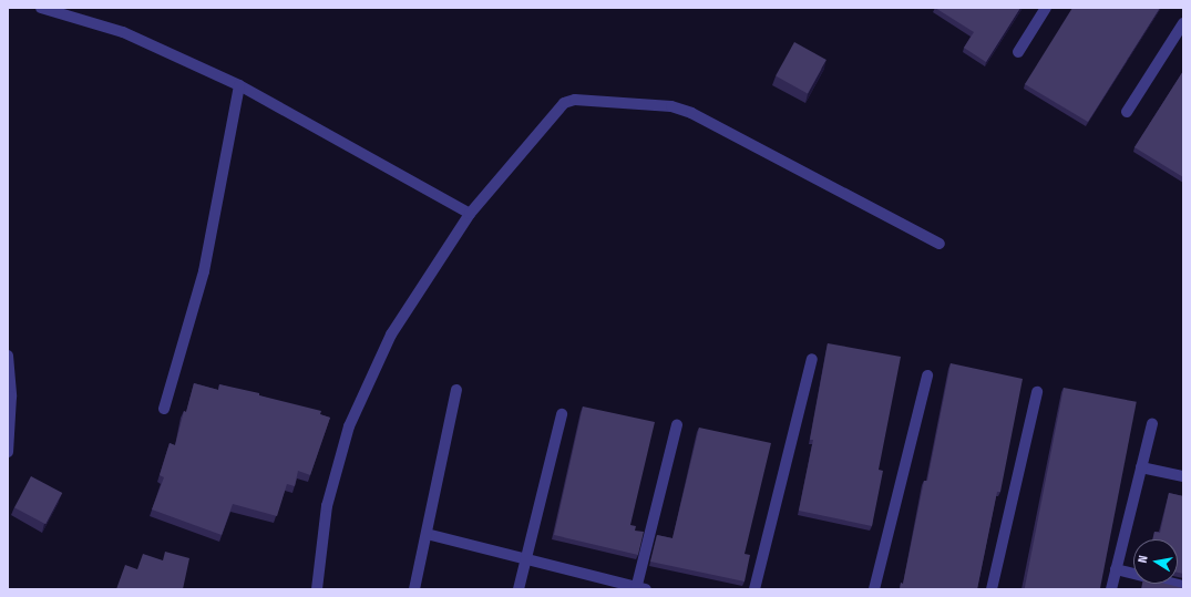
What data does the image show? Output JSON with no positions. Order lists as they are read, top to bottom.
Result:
{
  "north": "left"
}
